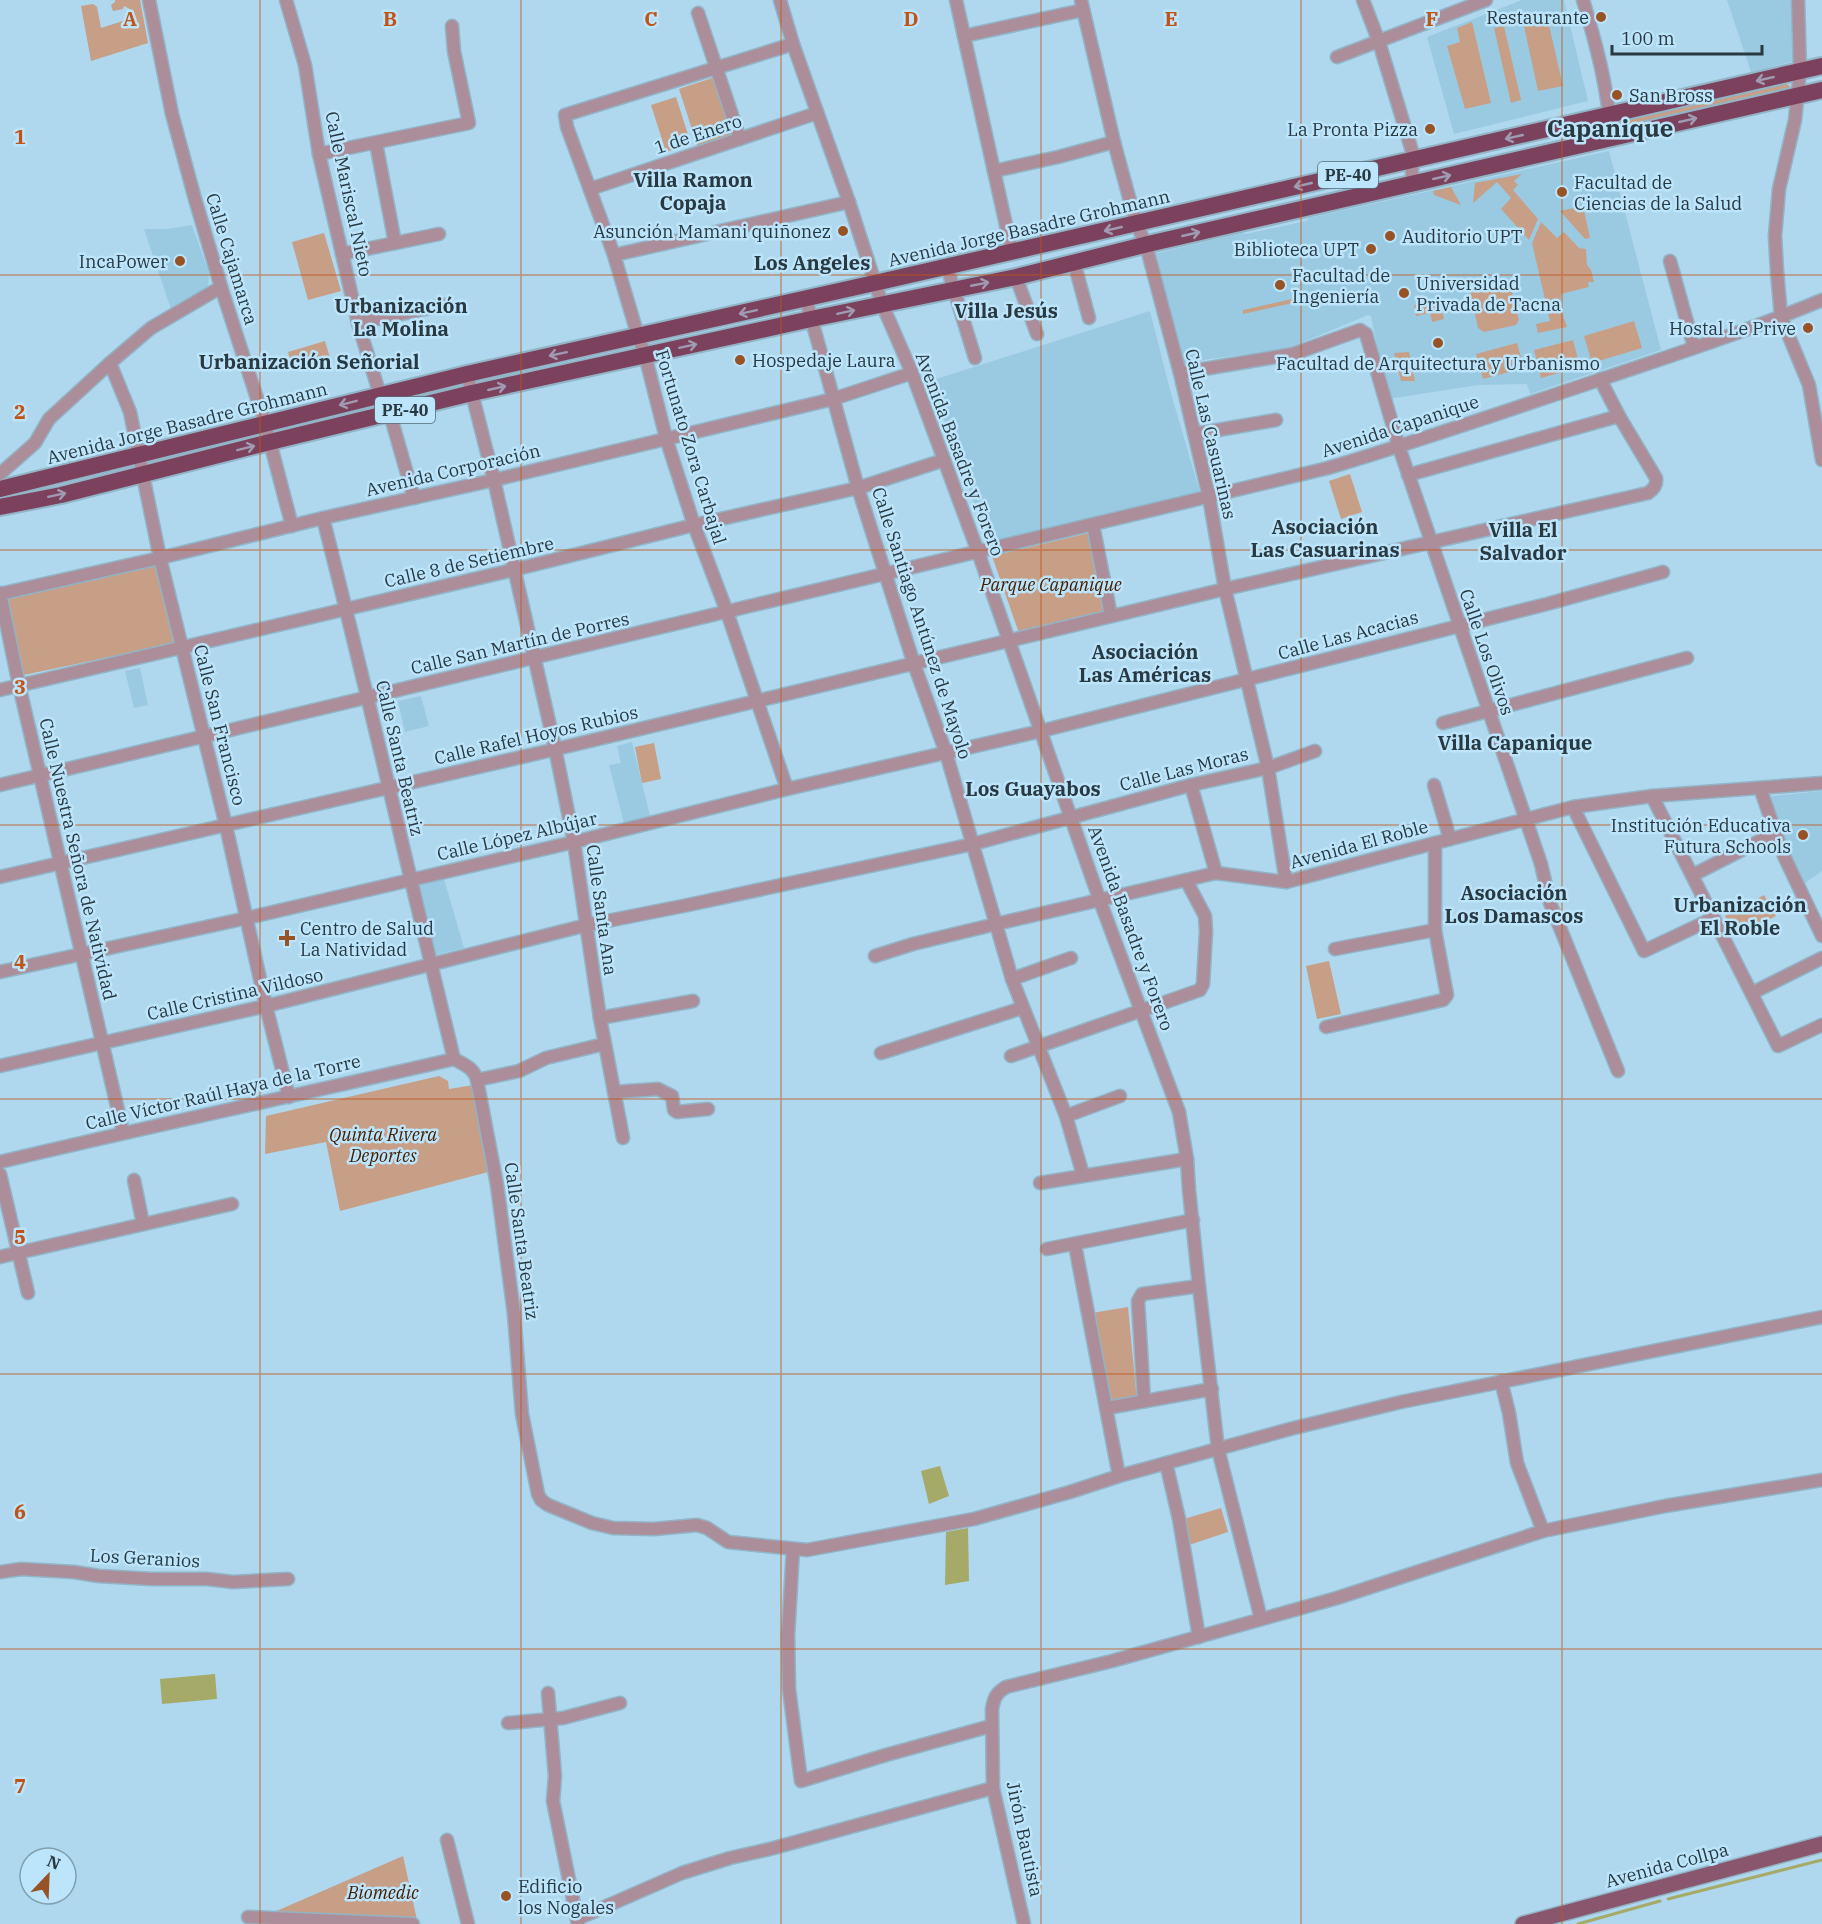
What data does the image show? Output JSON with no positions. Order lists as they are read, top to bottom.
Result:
{
  "streets": {
    "highway": ["PE-40", "Avenida Jorge Basadre Grohmann"],
    "main road": ["Avenida Collpa"],
    "street": [
      "1 de Enero",
      "Calle Mariscal Nieto",
      "Calle Cajamarca",
      "Avenida Capanique",
      "Calle Las Casuarinas",
      "Fortunato Zora Carbajal",
      "Avenida Basadre y Forero",
      "Avenida Corporación",
      "Calle 8 de Setiembre",
      "Calle Santiago Antúnez de Mayolo",
      "Calle Las Acacias",
      "Calle San Martín de Porres",
      "Calle Los Olivos",
      "Calle San Francisco",
      "Calle Rafel Hoyos Rubios",
      "Calle Santa Beatriz",
      "Calle Las Moras",
      "Calle López Albújar",
      "Avenida El Roble",
      "Calle Nuestra Señora de Natividad",
      "Calle Santa Ana",
      "Calle Cristina Vildoso",
      "Calle Víctor Raúl Haya de la Torre",
      "Los Geranios",
      "Jirón Bautista"
    ]
  },
  "crossings": [
    ["1 de Enero", "Fortunato Zora Carbajal"],
    ["1 de Enero", "Avenida Basadre y Forero"],
    ["PE-40", "Calle Mariscal Nieto"],
    ["PE-40", "Calle Cajamarca"],
    ["PE-40", "Calle Las Casuarinas"],
    ["PE-40", "Fortunato Zora Carbajal"],
    ["PE-40", "Avenida Basadre y Forero"],
    ["PE-40", "Calle Santiago Antúnez de Mayolo"],
    ["PE-40", "Calle San Francisco"],
    ["PE-40", "Calle Santa Ana"],
    ["Calle Mariscal Nieto", "Avenida Jorge Basadre Grohmann"],
    ["Calle Mariscal Nieto", "Avenida Corporación"],
    ["Avenida Jorge Basadre Grohmann", "Calle Cajamarca"],
    ["Avenida Jorge Basadre Grohmann", "Calle Las Casuarinas"],
    ["Avenida Jorge Basadre Grohmann", "Fortunato Zora Carbajal"],
    ["Avenida Jorge Basadre Grohmann", "Avenida Basadre y Forero"],
    ["Avenida Jorge Basadre Grohmann", "Calle Santiago Antúnez de Mayolo"],
    ["Avenida Jorge Basadre Grohmann", "Calle San Francisco"],
    ["Avenida Jorge Basadre Grohmann", "Calle Santa Ana"],
    ["Calle Cajamarca", "Avenida Corporación"],
    ["Avenida Capanique", "Calle Las Casuarinas"],
    ["Avenida Capanique", "Avenida Basadre y Forero"],
    ["Avenida Capanique", "Calle San Martín de Porres"],
    ["Avenida Capanique", "Calle Los Olivos"],
    ["Calle Las Casuarinas", "Calle Las Acacias"],
    ["Calle Las Casuarinas", "Calle Los Olivos"],
    ["Calle Las Casuarinas", "Calle Rafel Hoyos Rubios"],
    ["Calle Las Casuarinas", "Calle Las Moras"],
    ["Calle Las Casuarinas", "Avenida El Roble"],
    ["Fortunato Zora Carbajal", "Avenida Corporación"],
    ["Fortunato Zora Carbajal", "Calle 8 de Setiembre"],
    ["Fortunato Zora Carbajal", "Calle San Martín de Porres"],
    ["Fortunato Zora Carbajal", "Calle Rafel Hoyos Rubios"],
    ["Fortunato Zora Carbajal", "Calle López Albújar"],
    ["Avenida Basadre y Forero", "Avenida Corporación"],
    ["Avenida Basadre y Forero", "Calle 8 de Setiembre"],
    ["Avenida Basadre y Forero", "Calle Las Acacias"],
    ["Avenida Basadre y Forero", "Calle San Martín de Porres"],
    ["Avenida Basadre y Forero", "Calle Rafel Hoyos Rubios"],
    ["Avenida Basadre y Forero", "Calle Las Moras"],
    ["Avenida Basadre y Forero", "Calle López Albújar"],
    ["Avenida Basadre y Forero", "Avenida El Roble"],
    ["Avenida Corporación", "Calle Santiago Antúnez de Mayolo"],
    ["Avenida Corporación", "Calle San Francisco"],
    ["Avenida Corporación", "Calle Santa Beatriz"],
    ["Avenida Corporación", "Calle Nuestra Señora de Natividad"],
    ["Avenida Corporación", "Calle Santa Ana"],
    ["Calle 8 de Setiembre", "Calle Santiago Antúnez de Mayolo"],
    ["Calle 8 de Setiembre", "Calle San Francisco"],
    ["Calle 8 de Setiembre", "Calle Santa Beatriz"],
    ["Calle 8 de Setiembre", "Calle Nuestra Señora de Natividad"],
    ["Calle 8 de Setiembre", "Calle Santa Ana"],
    ["Calle Santiago Antúnez de Mayolo", "Calle San Martín de Porres"],
    ["Calle Santiago Antúnez de Mayolo", "Calle Rafel Hoyos Rubios"],
    ["Calle Santiago Antúnez de Mayolo", "Calle Las Moras"],
    ["Calle Santiago Antúnez de Mayolo", "Calle López Albújar"],
    ["Calle Santiago Antúnez de Mayolo", "Avenida El Roble"],
    ["Calle Las Acacias", "Calle Los Olivos"],
    ["Calle Las Acacias", "Calle López Albújar"],
    ["Calle San Martín de Porres", "Calle San Francisco"],
    ["Calle San Martín de Porres", "Calle Santa Beatriz"],
    ["Calle San Martín de Porres", "Calle Nuestra Señora de Natividad"],
    ["Calle San Martín de Porres", "Calle Santa Ana"],
    ["Calle Los Olivos", "Calle Rafel Hoyos Rubios"],
    ["Calle Los Olivos", "Avenida El Roble"],
    ["Calle San Francisco", "Calle Rafel Hoyos Rubios"],
    ["Calle San Francisco", "Calle López Albújar"],
    ["Calle San Francisco", "Calle Cristina Vildoso"],
    ["Calle San Francisco", "Calle Víctor Raúl Haya de la Torre"],
    ["Calle Rafel Hoyos Rubios", "Calle Santa Beatriz"],
    ["Calle Rafel Hoyos Rubios", "Calle Nuestra Señora de Natividad"],
    ["Calle Rafel Hoyos Rubios", "Calle Santa Ana"],
    ["Calle Santa Beatriz", "Calle López Albújar"],
    ["Calle Santa Beatriz", "Calle Cristina Vildoso"],
    ["Calle Santa Beatriz", "Calle Víctor Raúl Haya de la Torre"],
    ["Calle Las Moras", "Calle Cristina Vildoso"],
    ["Calle López Albújar", "Calle Nuestra Señora de Natividad"],
    ["Calle López Albújar", "Calle Santa Ana"],
    ["Calle Nuestra Señora de Natividad", "Calle Cristina Vildoso"],
    ["Calle Nuestra Señora de Natividad", "Calle Víctor Raúl Haya de la Torre"],
    ["Calle Santa Ana", "Calle Cristina Vildoso"]
  ],
  "districts": [
    "Capanique",
    "Villa Ramon Copaja",
    "Los Angeles",
    "Urbanización La Molina",
    "Villa Jesús",
    "Urbanización Señorial",
    "Asociación Las Casuarinas",
    "Villa El Salvador",
    "Asociación Las Américas",
    "Villa Capanique",
    "Los Guayabos",
    "Asociación Los Damascos",
    "Urbanización El Roble"
  ],
  "parks": ["Parque Capanique", "Quinta Rivera Deportes", "Biomedic"],
  "places": {
    "other": [
      "Restaurante",
      "San Bross",
      "La Pronta Pizza",
      "Facultad de Ciencias de la Salud",
      "Asunción Mamani quiñonez",
      "Auditorio UPT",
      "Biblioteca UPT",
      "IncaPower",
      "Facultad de Ingeniería",
      "Universidad Privada de Tacna",
      "Hostal Le Prive",
      "Facultad de Arquitectura y Urbanismo",
      "Hospedaje Laura",
      "Institución Educativa Futura Schools",
      "Edificio los Nogales"
    ],
    "health": ["Centro de Salud La Natividad"]
  },
  "scale_bar": "100 m",
  "north": "top right",
  "grid": {
    "columns": [
      "A",
      "B",
      "C",
      "D",
      "E",
      "F"
    ],
    "rows": [
      "1",
      "2",
      "3",
      "4",
      "5",
      "6",
      "7"
    ]
  }
}
